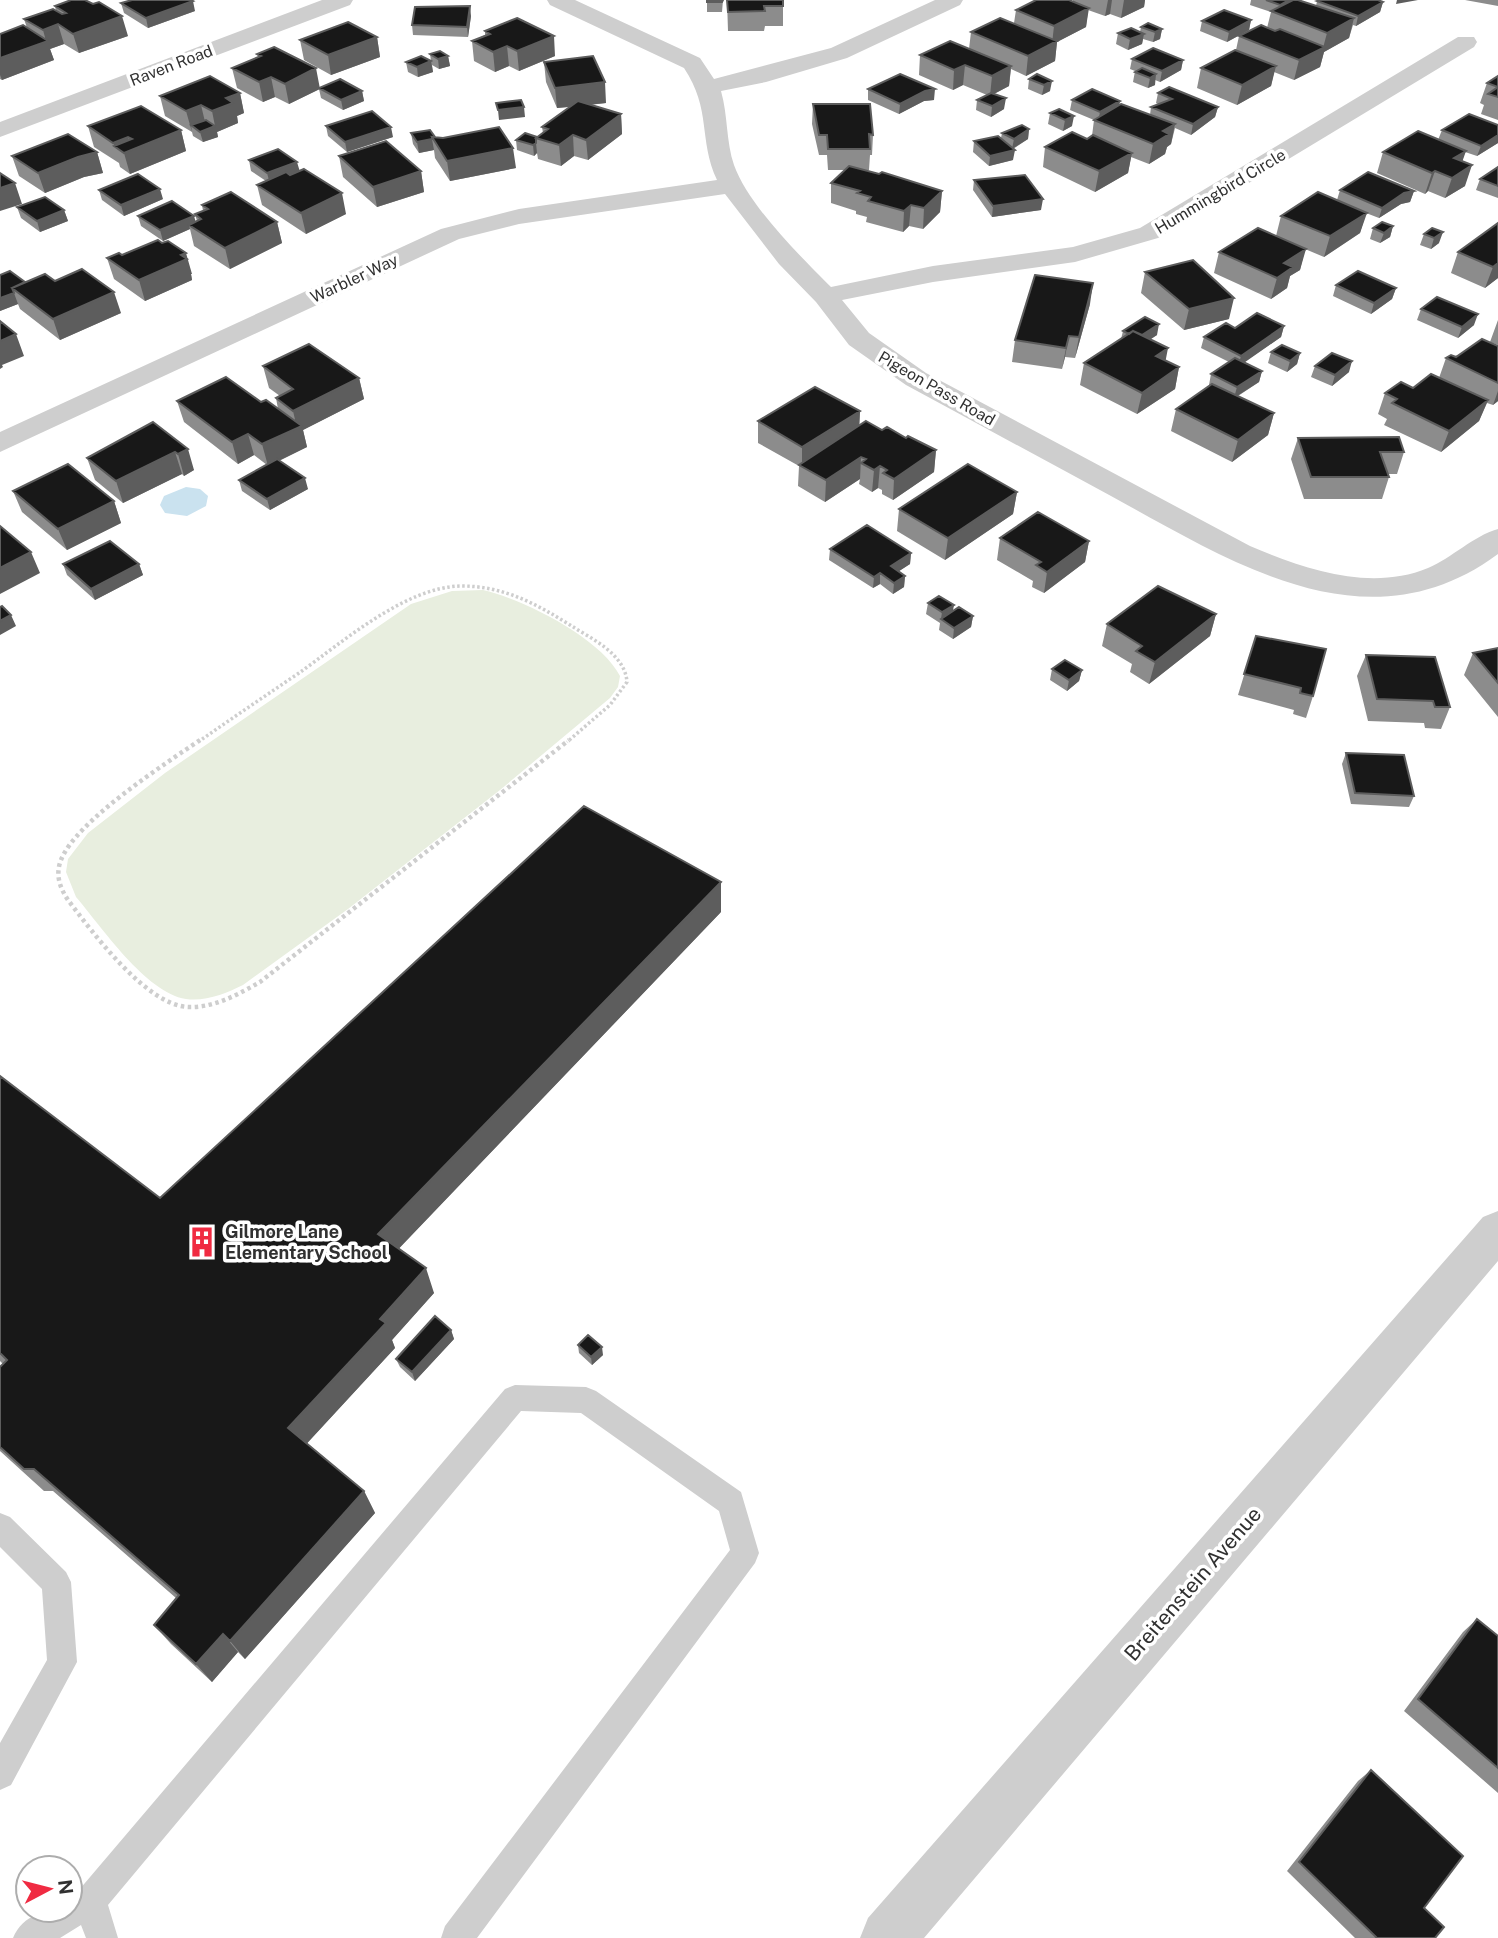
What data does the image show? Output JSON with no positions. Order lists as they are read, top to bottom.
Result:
{
  "streets": {
    "street": [
      "Raven Road",
      "Hummingbird Circle",
      "Warbler Way",
      "Pigeon Pass Road",
      "Breitenstein Avenue"
    ]
  },
  "crossings": [
    ["Hummingbird Circle", "Pigeon Pass Road"],
    ["Warbler Way", "Pigeon Pass Road"]
  ],
  "places": {
    "building": ["Gilmore Lane Elementary School"]
  },
  "north": "right"
}
